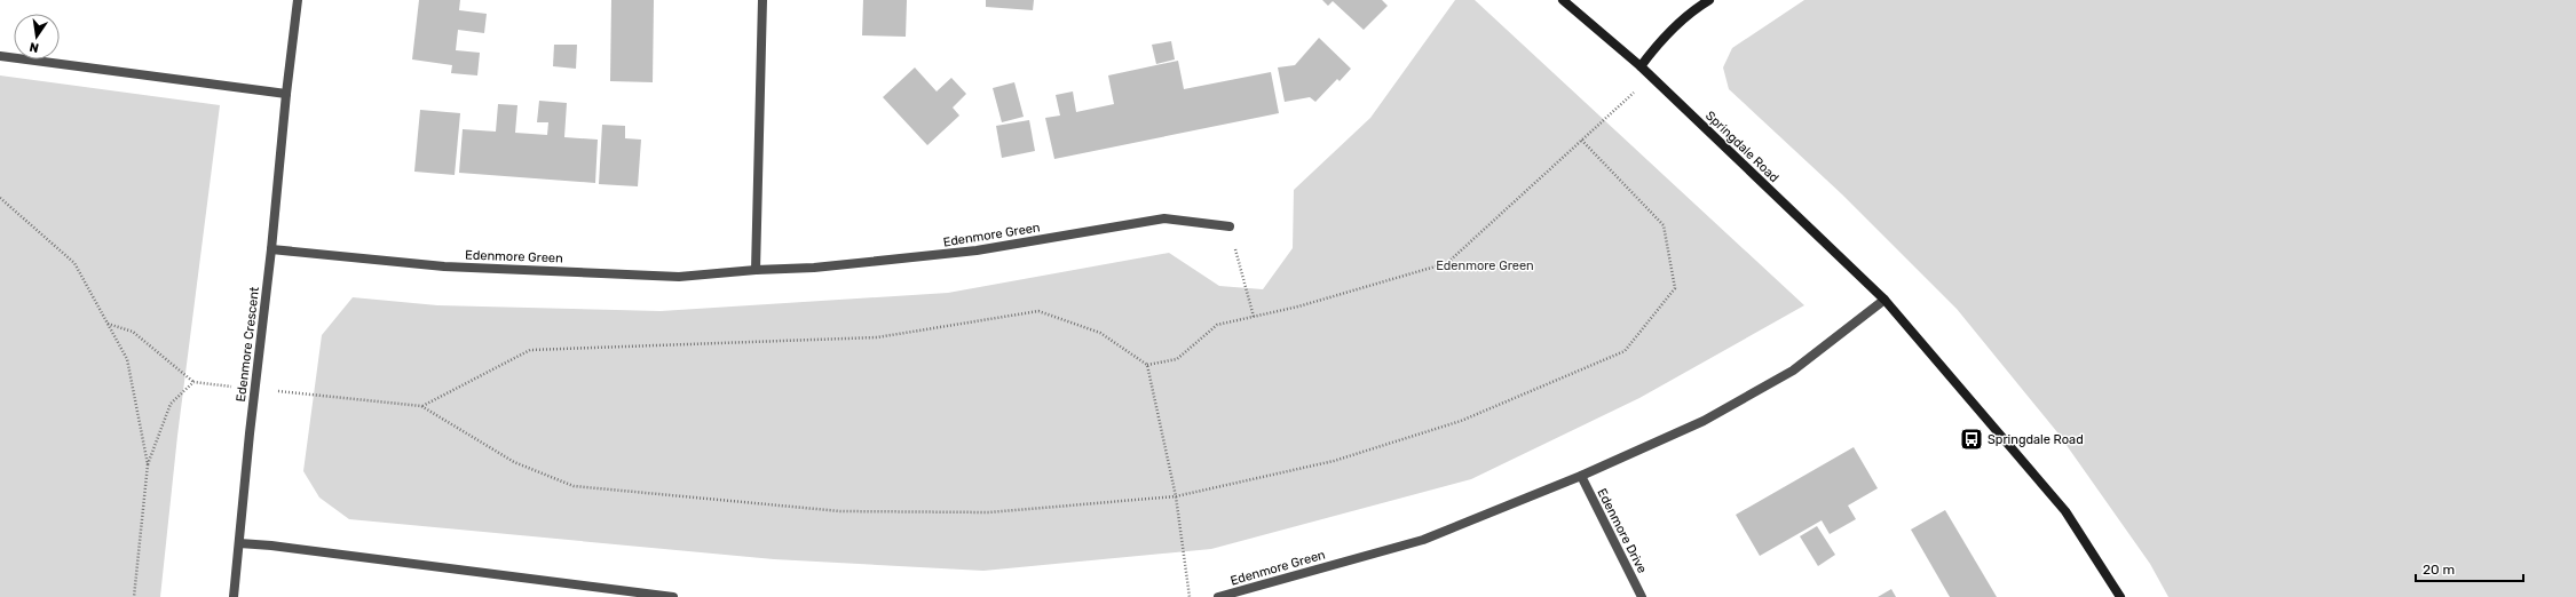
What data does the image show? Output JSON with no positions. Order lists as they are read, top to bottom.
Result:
{
  "streets": {
    "street": [
      "Springdale Road",
      "Edenmore Green",
      "Edenmore Crescent",
      "Edenmore Drive"
    ]
  },
  "crossings": [
    ["Springdale Road", "Edenmore Green"],
    ["Edenmore Green", "Edenmore Crescent"],
    ["Edenmore Green", "Edenmore Drive"]
  ],
  "parks": ["Edenmore Green"],
  "places": {
    "bus stop": ["Springdale Road"]
  },
  "scale_bar": "20 m",
  "north": "bottom"
}
